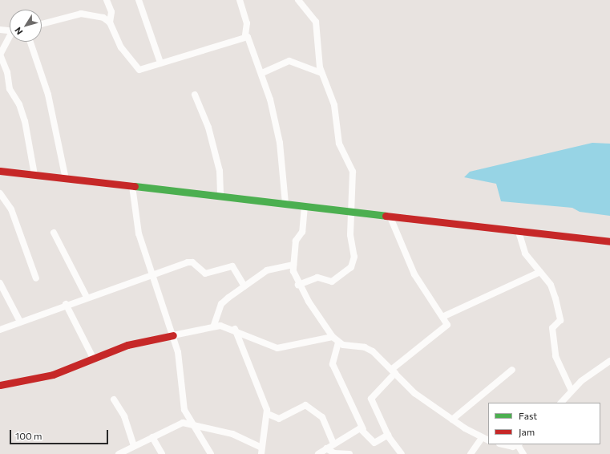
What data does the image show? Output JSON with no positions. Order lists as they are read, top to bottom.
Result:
{
  "legend": ["Fast", "Jam"],
  "scale_bar": "100 m",
  "north": "bottom left"
}
